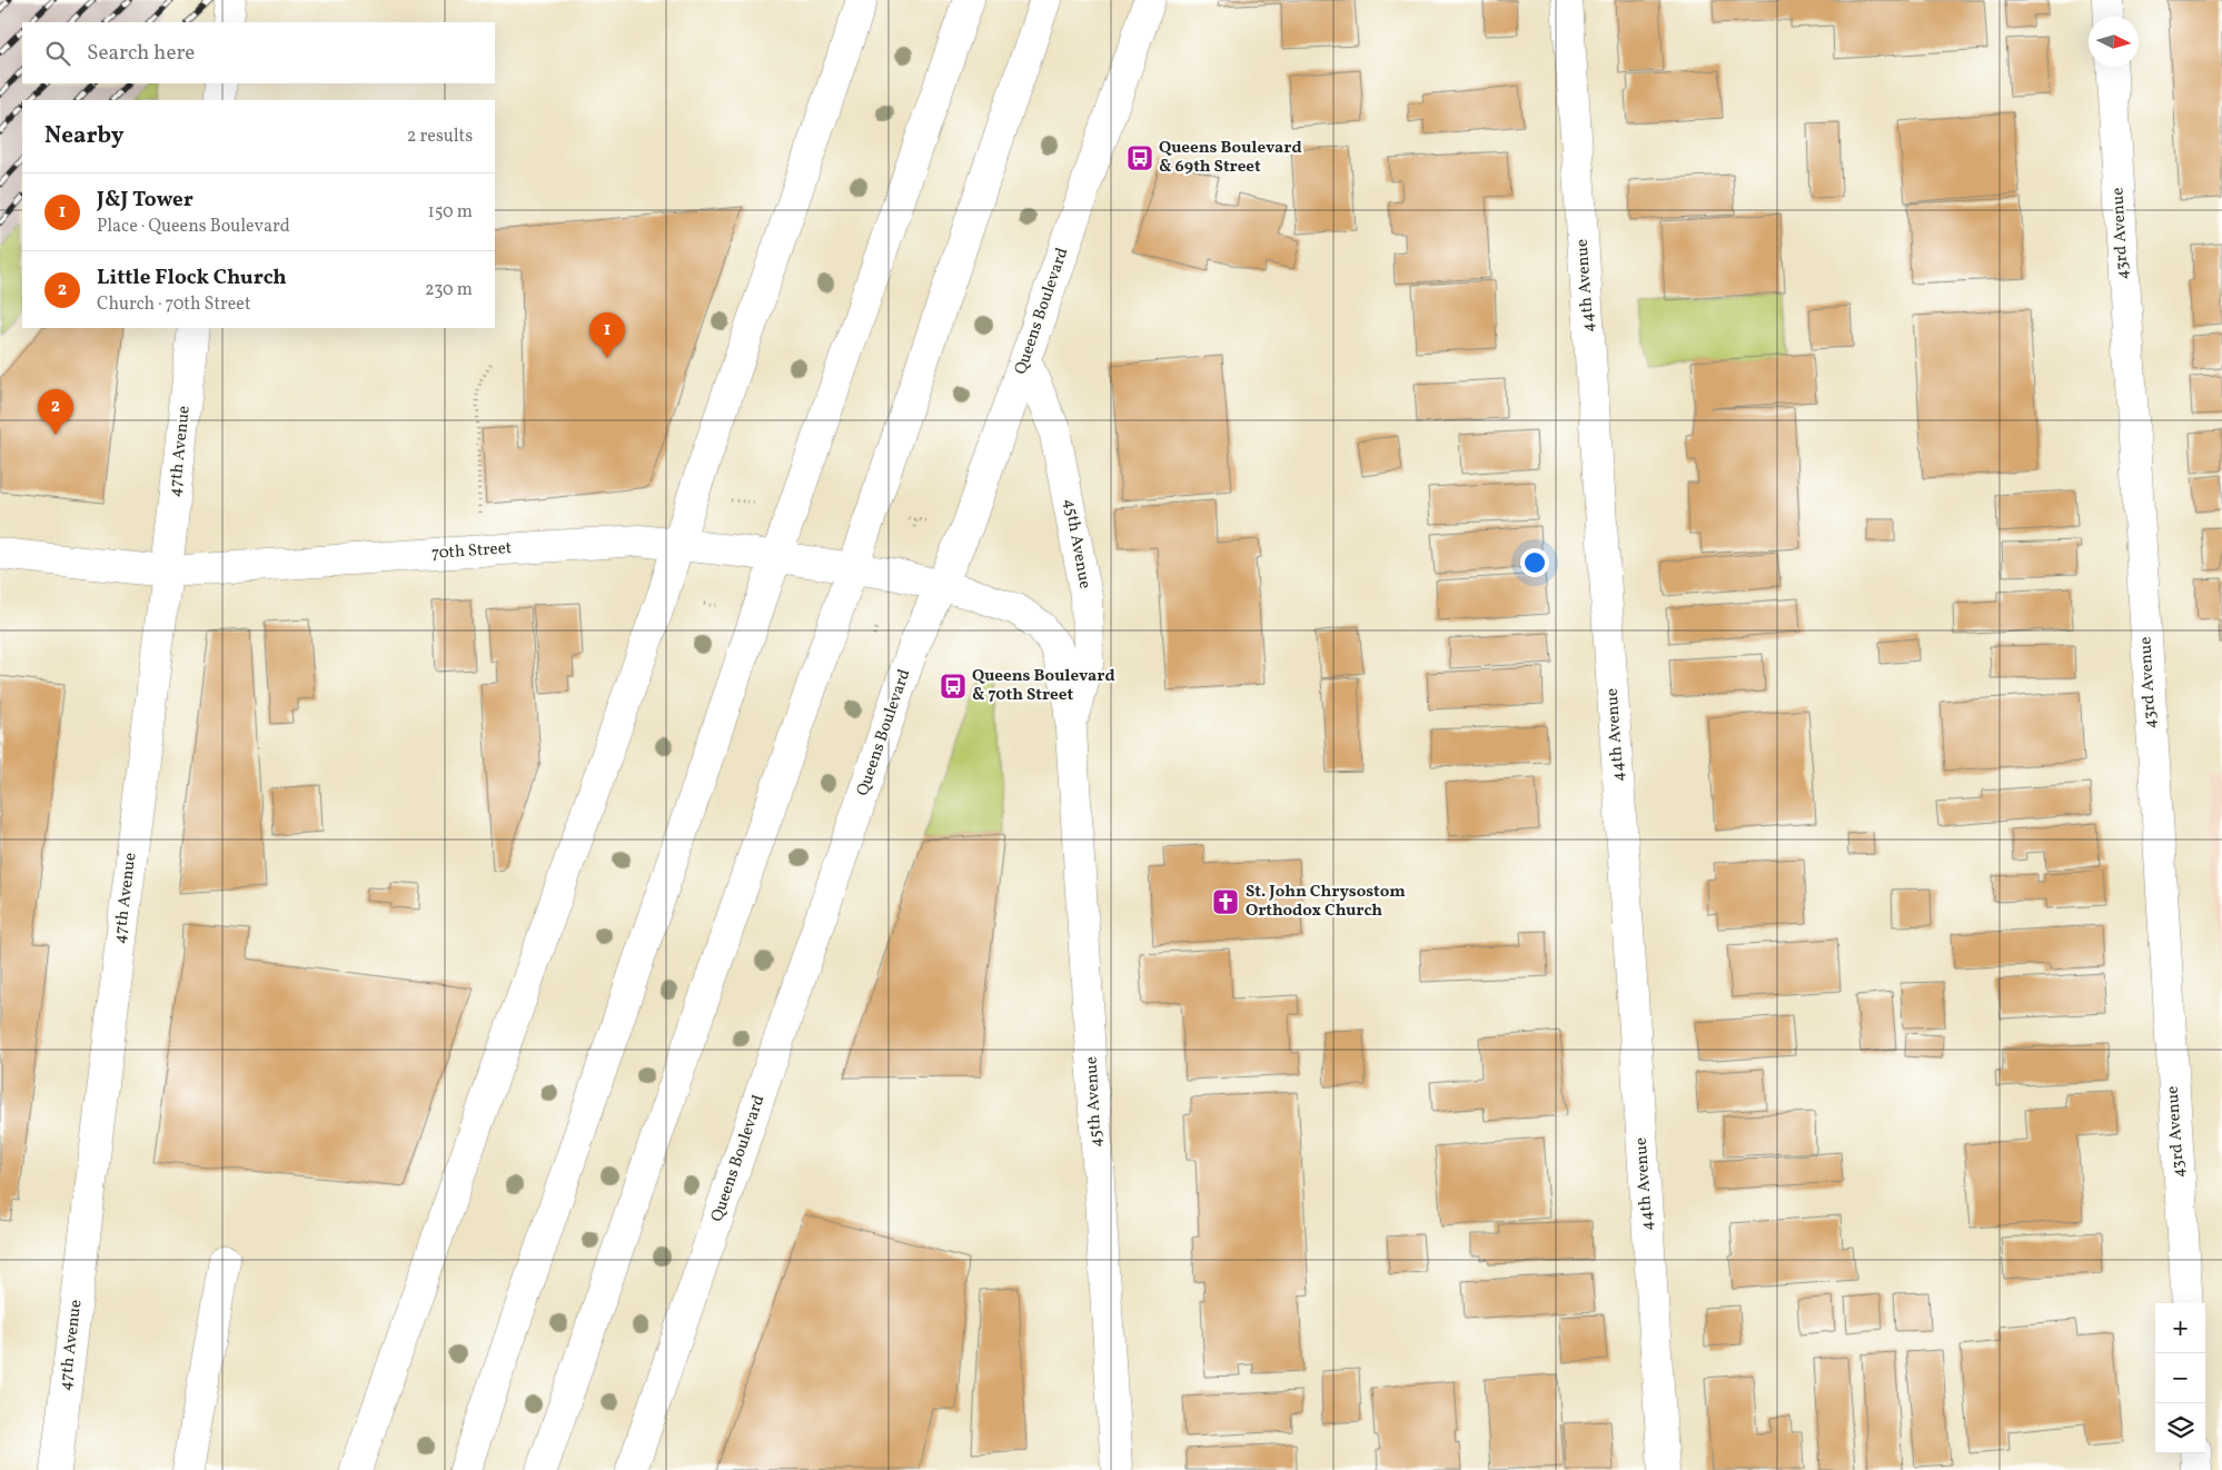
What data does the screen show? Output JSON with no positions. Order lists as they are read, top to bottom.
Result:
{
  "streets": {
    "street": [
      "43rd Avenue",
      "44th Avenue",
      "Queens Boulevard",
      "47th Avenue",
      "45th Avenue",
      "70th Street"
    ]
  },
  "crossings": [
    ["Queens Boulevard", "45th Avenue"],
    ["Queens Boulevard", "70th Street"],
    ["47th Avenue", "70th Street"],
    ["45th Avenue", "70th Street"]
  ],
  "places": {
    "bus stop": ["Queens Boulevard & 69th Street", "Queens Boulevard & 70th Street"],
    "church": ["St. John Chrysostom Orthodox Church"]
  },
  "north": "right",
  "page": {
    "search": "Search here",
    "heading": ["Nearby", "2 results"],
    "list": [
      {
        "mark": "1",
        "name": "J&J Tower",
        "note": "Place · Queens Boulevard",
        "value": "150 m"
      },
      {
        "mark": "2",
        "name": "Little Flock Church",
        "note": "Church · 70th Street",
        "value": "230 m"
      }
    ],
    "pins": ["1", "2"],
    "map_buttons": ["+", "−"]
  }
}
